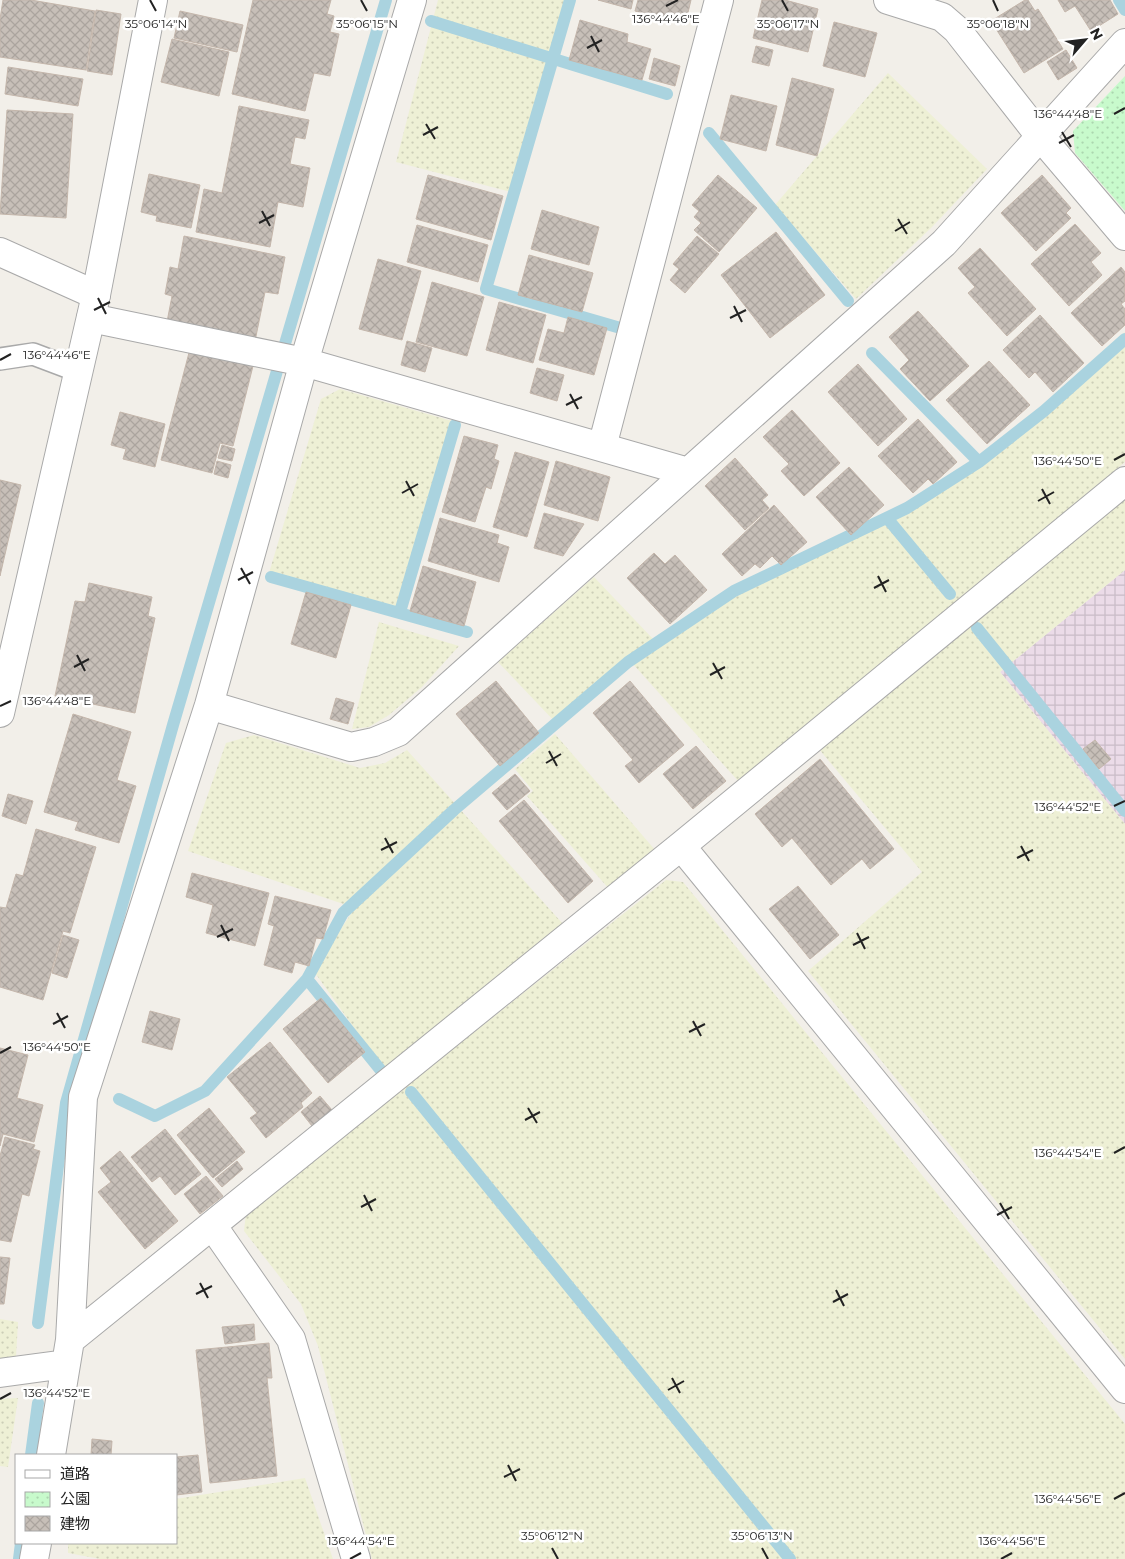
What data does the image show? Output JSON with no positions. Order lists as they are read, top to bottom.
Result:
{
  "legend": ["道路", "公園", "建物"],
  "north": "top right",
  "coordinates": [
    "136°44'46\"E",
    "35°06'14\"N",
    "35°06'15\"N",
    "35°06'17\"N",
    "35°06'18\"N",
    "136°44'48\"E",
    "136°44'50\"E",
    "136°44'52\"E",
    "136°44'54\"E",
    "136°44'56\"E",
    "35°06'12\"N",
    "35°06'13\"N"
  ]
}
